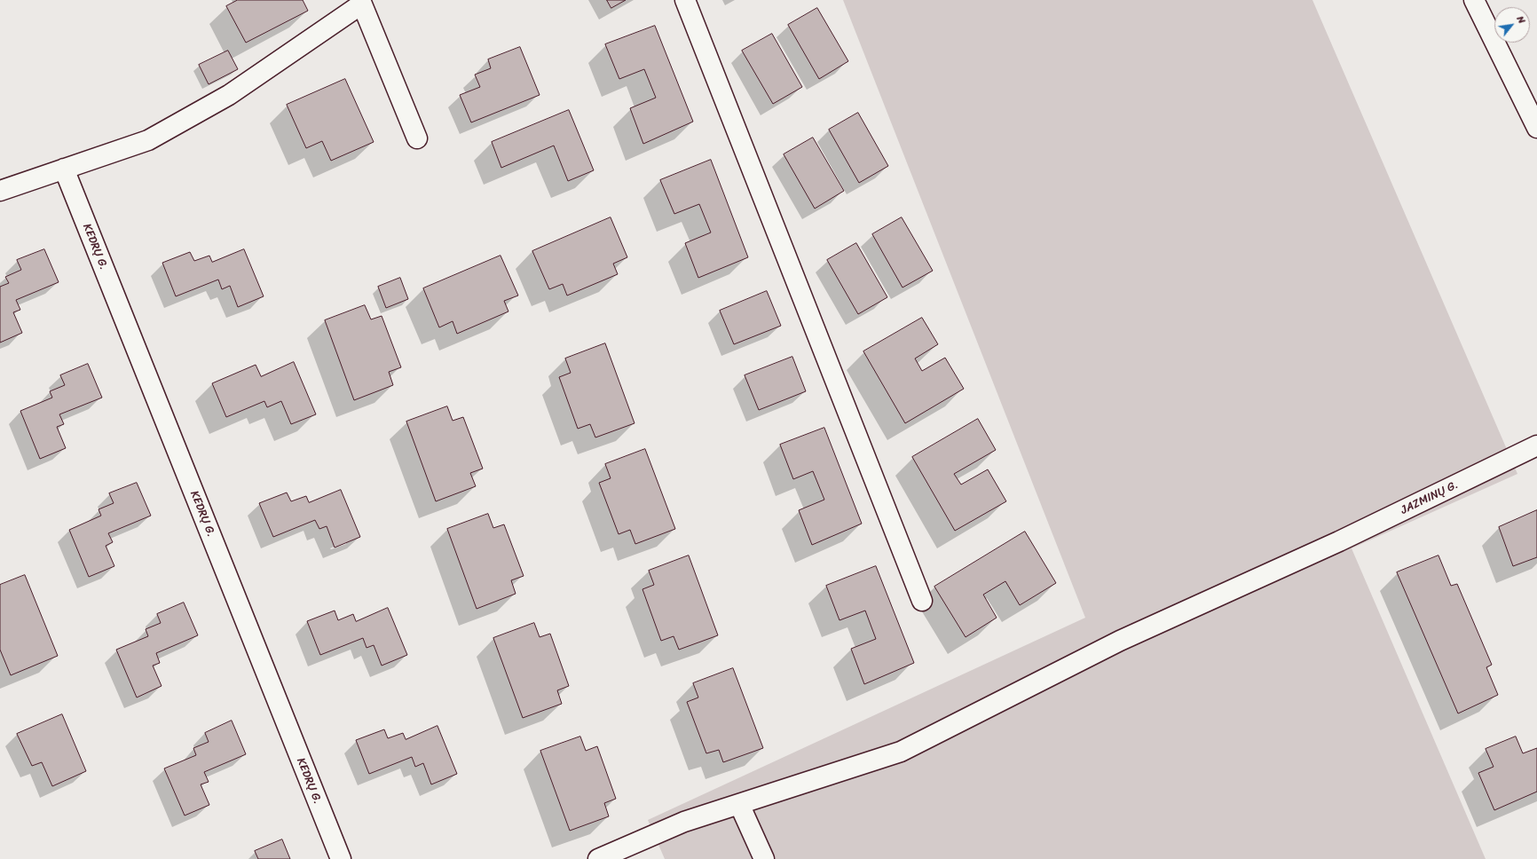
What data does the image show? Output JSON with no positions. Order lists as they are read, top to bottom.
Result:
{
  "streets": {
    "street": ["KEDRŲ G.", "JAZMINŲ G."]
  },
  "north": "top right"
}
